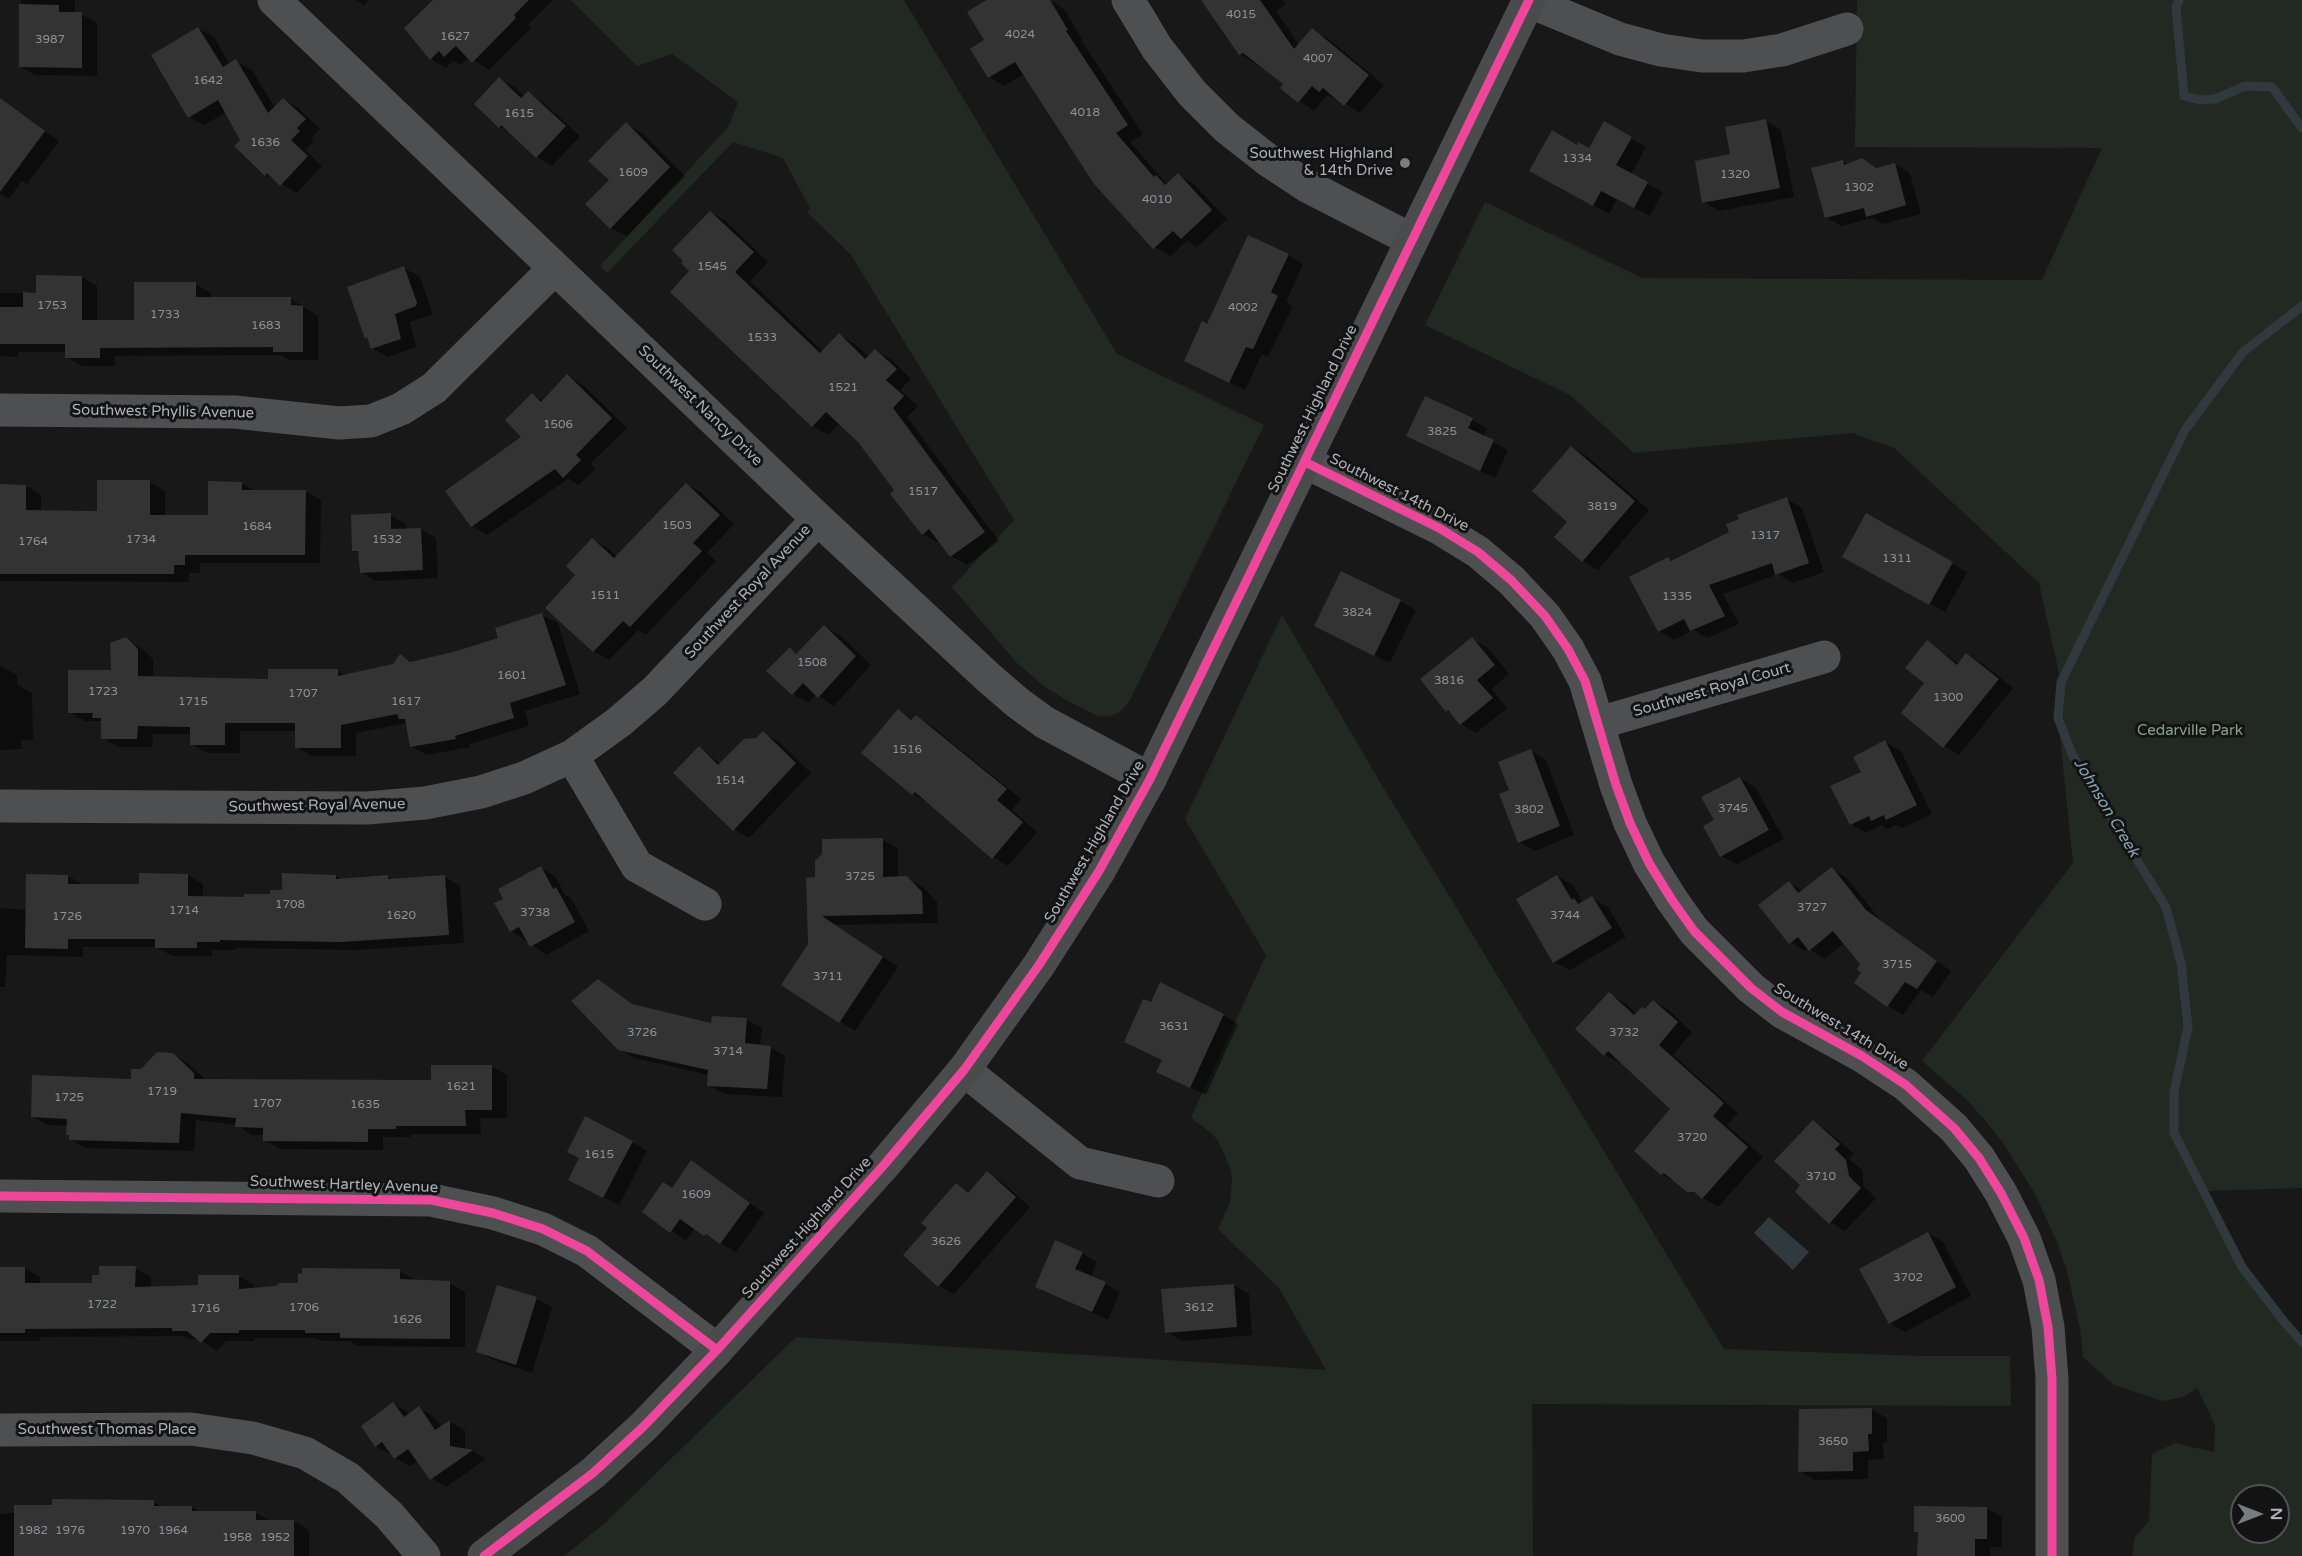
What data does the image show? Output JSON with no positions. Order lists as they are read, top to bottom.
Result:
{
  "streets": {
    "main road": ["Southwest Highland Drive"],
    "street": [
      "Southwest Nancy Drive",
      "Southwest Phyllis Avenue",
      "Southwest 14th Drive",
      "Southwest Royal Avenue",
      "Southwest Royal Court",
      "Southwest Hartley Avenue",
      "Southwest Thomas Place"
    ]
  },
  "crossings": [
    ["Southwest Nancy Drive", "Southwest Highland Drive"],
    ["Southwest Nancy Drive", "Southwest Phyllis Avenue"],
    ["Southwest Nancy Drive", "Southwest Royal Avenue"],
    ["Southwest Highland Drive", "Southwest 14th Drive"],
    ["Southwest Highland Drive", "Southwest Hartley Avenue"],
    ["Southwest 14th Drive", "Southwest Royal Court"]
  ],
  "water": ["Johnson Creek"],
  "parks": ["Cedarville Park"],
  "places": ["Southwest Highland & 14th Drive"],
  "house_numbers": [
    "4015",
    "4024",
    "1627",
    "3987",
    "4007",
    "1642",
    "4018",
    "1615",
    "1636",
    "1334",
    "1609",
    "1320",
    "1302",
    "4010",
    "1545",
    "1753",
    "4002",
    "1733",
    "1683",
    "1533",
    "1521",
    "1506",
    "3825",
    "1517",
    "3819",
    "1503",
    "1684",
    "1317",
    "1734",
    "1532",
    "1764",
    "1311",
    "1511",
    "1335",
    "3824",
    "1508",
    "1601",
    "3816",
    "1723",
    "1707",
    "1300",
    "1715",
    "1617",
    "1516",
    "1514",
    "3745",
    "3802",
    "3725",
    "1708",
    "3727",
    "1714",
    "3738",
    "1620",
    "3744",
    "1726",
    "3715",
    "3711",
    "3631",
    "3726",
    "3732",
    "3714",
    "1621",
    "1719",
    "1725",
    "1707",
    "1635",
    "3720",
    "1615",
    "3710",
    "1609",
    "3626",
    "3702",
    "1722",
    "1706",
    "3612",
    "1716",
    "1626",
    "3650",
    "3600",
    "1982",
    "1976",
    "1970",
    "1964",
    "1958",
    "1952"
  ],
  "north": "right"
}
